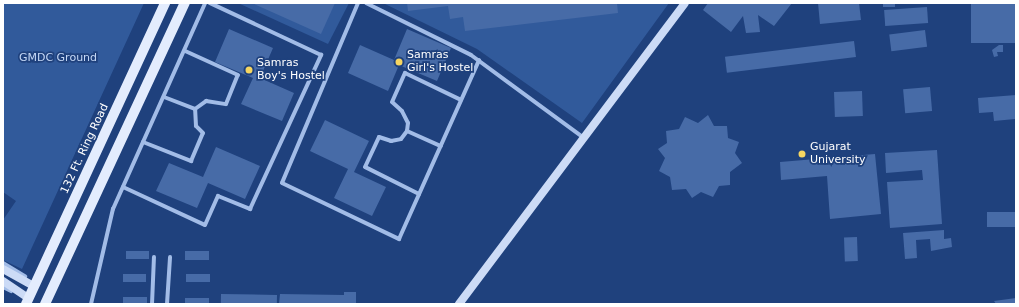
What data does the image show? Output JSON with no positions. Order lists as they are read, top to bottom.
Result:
{
  "streets": {
    "main road": ["132 Ft. Ring Road"]
  },
  "parks": ["GMDC Ground"],
  "places": ["Samras Girl's Hostel", "Samras Boy's Hostel", "Gujarat University"]
}
